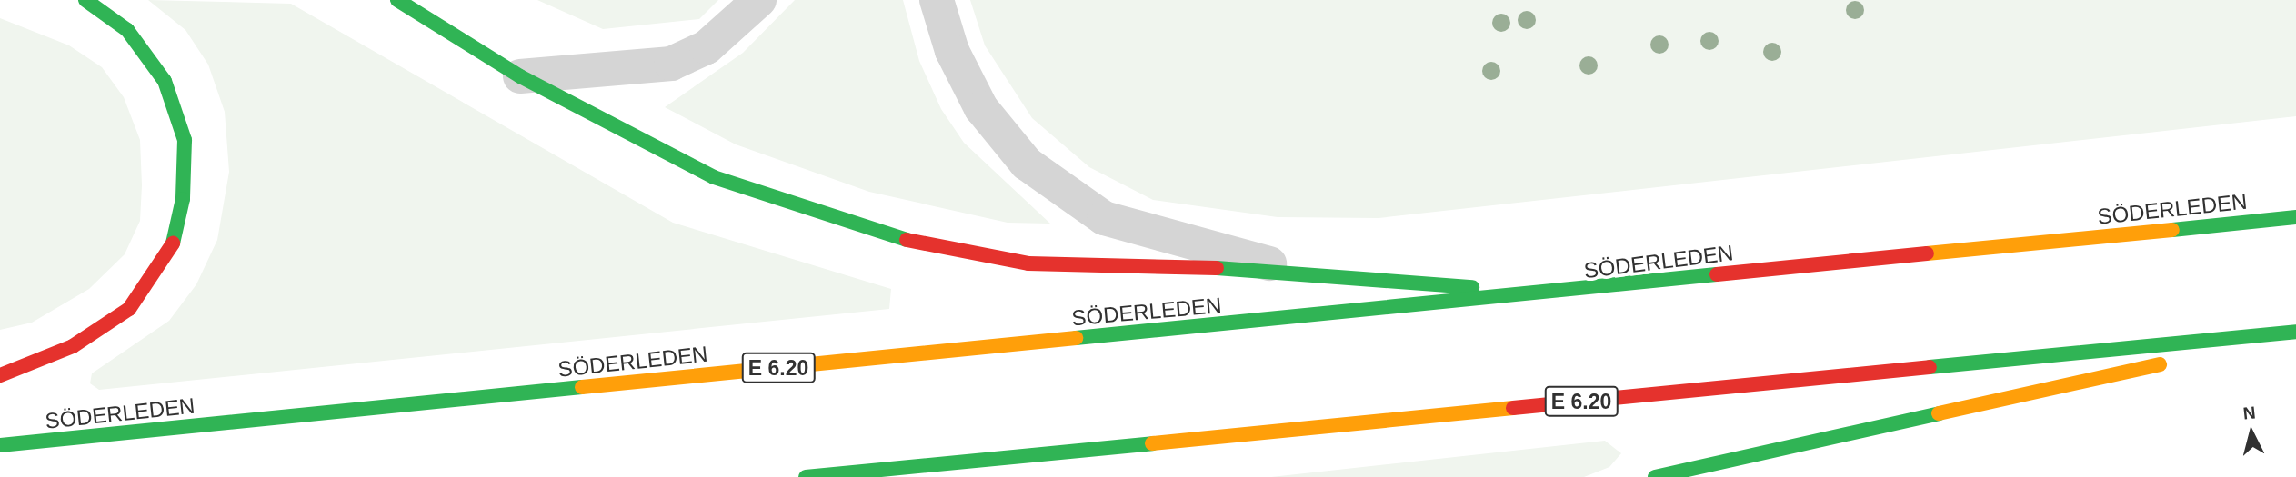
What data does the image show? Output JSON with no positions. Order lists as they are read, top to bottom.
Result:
{
  "streets": {
    "highway": ["SÖDERLEDEN", "E 6.20"]
  },
  "north": "top"
}
